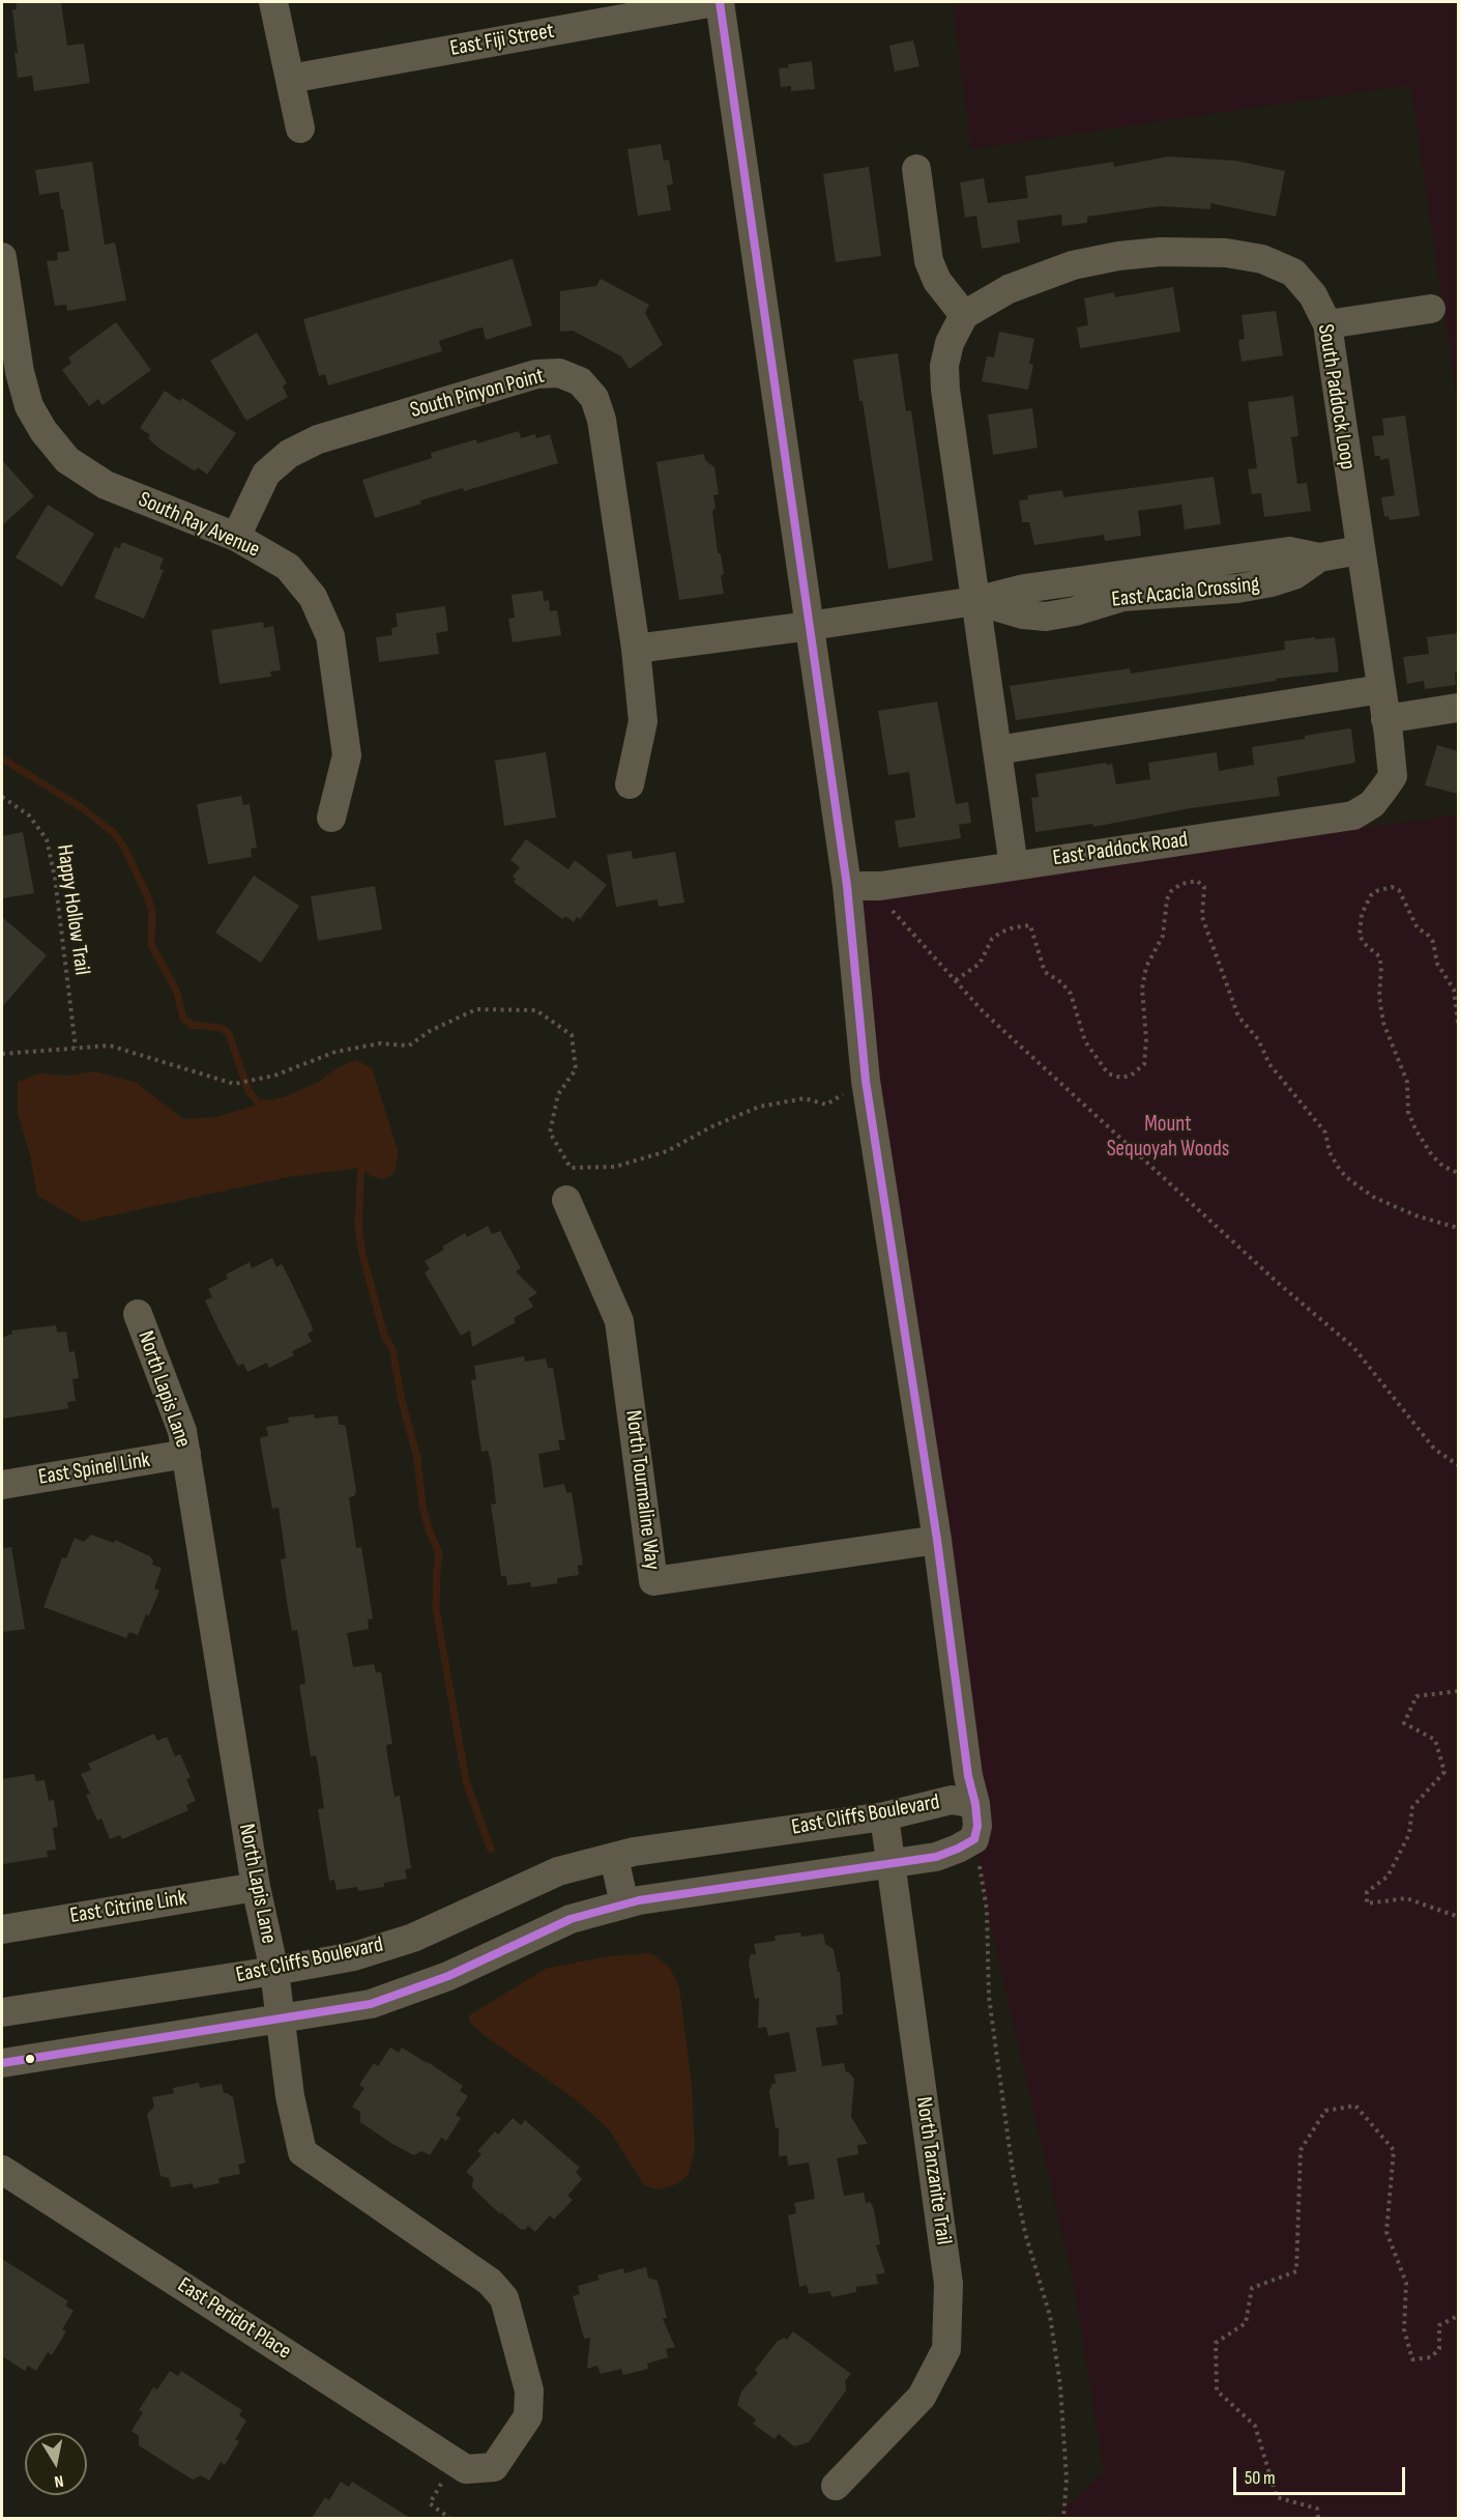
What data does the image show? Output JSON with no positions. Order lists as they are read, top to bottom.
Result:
{
  "streets": {
    "street": [
      "East Fiji Street",
      "South Pinyon Point",
      "South Paddock Loop",
      "South Ray Avenue",
      "East Acacia Crossing",
      "East Paddock Road",
      "North Lapis Lane",
      "East Spinel Link",
      "North Tourmaline Way",
      "East Cliffs Boulevard",
      "East Citrine Link",
      "North Tanzanite Trail",
      "East Peridot Place"
    ],
    "path": ["Happy Hollow Trail"]
  },
  "crossings": [
    ["South Pinyon Point", "South Ray Avenue"],
    ["South Pinyon Point", "East Acacia Crossing"],
    ["South Paddock Loop", "East Acacia Crossing"],
    ["South Paddock Loop", "East Paddock Road"],
    ["North Lapis Lane", "East Spinel Link"],
    ["North Lapis Lane", "East Cliffs Boulevard"],
    ["North Lapis Lane", "East Citrine Link"],
    ["North Lapis Lane", "East Peridot Place"],
    ["East Cliffs Boulevard", "North Tanzanite Trail"]
  ],
  "parks": ["Mount Sequoyah Woods"],
  "scale_bar": "50 m",
  "north": "bottom"
}
